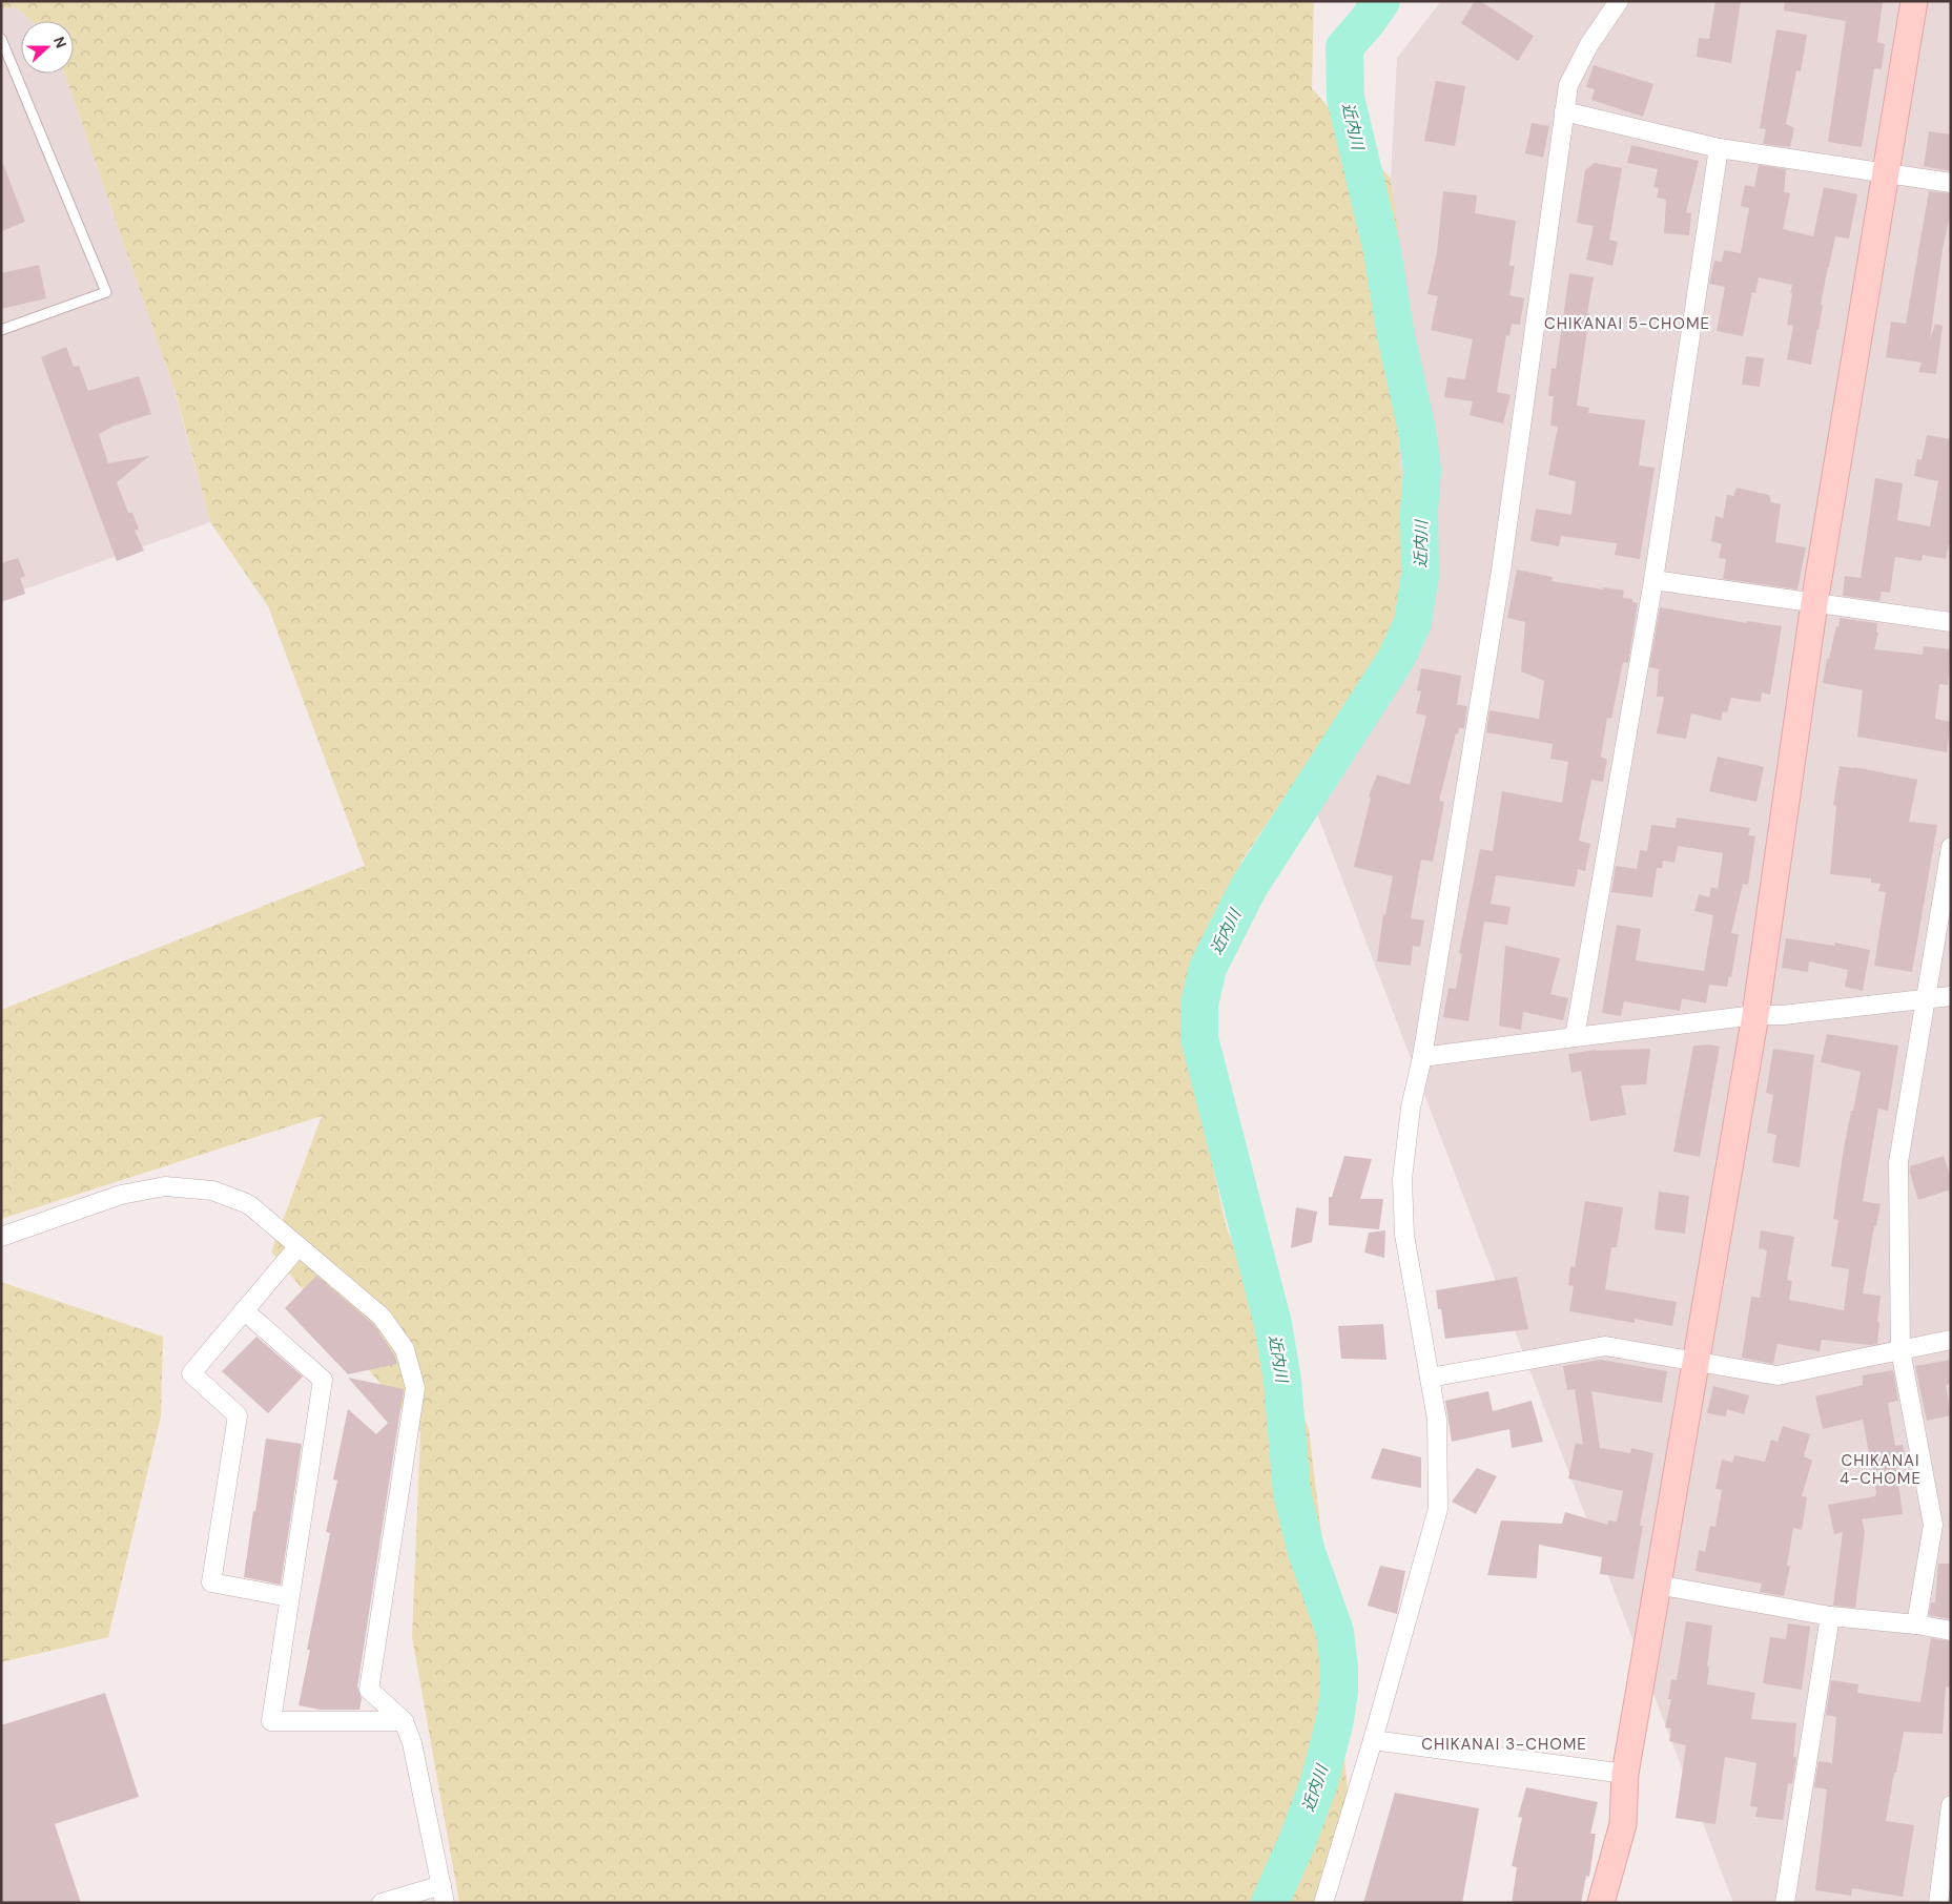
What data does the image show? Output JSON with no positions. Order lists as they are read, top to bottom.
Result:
{
  "districts": ["CHIKANAI 5-CHOME", "CHIKANAI 4-CHOME", "CHIKANAI 3-CHOME"],
  "water": ["近内川"],
  "north": "right"
}
